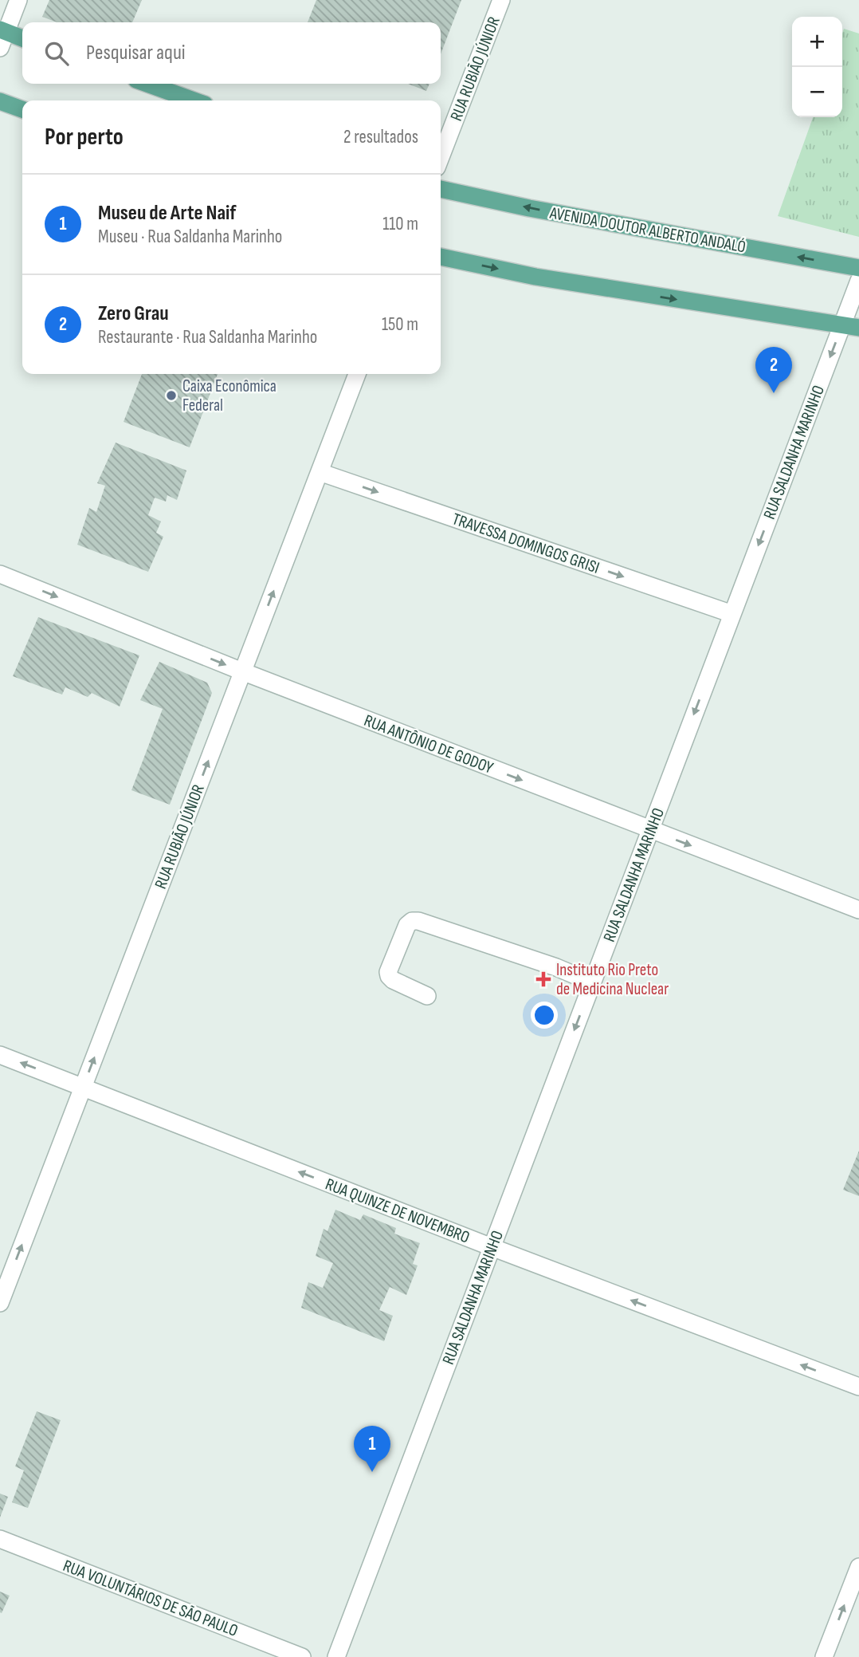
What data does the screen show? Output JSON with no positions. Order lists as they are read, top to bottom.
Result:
{
  "streets": {
    "main road": ["AVENIDA DOUTOR ALBERTO ANDALÓ"],
    "street": [
      "RUA RUBIÃO JÚNIOR",
      "RUA SALDANHA MARINHO",
      "TRAVESSA DOMINGOS GRISI",
      "RUA ANTÔNIO DE GODOY",
      "RUA QUINZE DE NOVEMBRO",
      "RUA VOLUNTÁRIOS DE SÃO PAULO"
    ]
  },
  "crossings": [
    ["RUA RUBIÃO JÚNIOR", "TRAVESSA DOMINGOS GRISI"],
    ["RUA RUBIÃO JÚNIOR", "RUA ANTÔNIO DE GODOY"],
    ["RUA RUBIÃO JÚNIOR", "RUA QUINZE DE NOVEMBRO"],
    ["RUA SALDANHA MARINHO", "TRAVESSA DOMINGOS GRISI"],
    ["RUA SALDANHA MARINHO", "RUA ANTÔNIO DE GODOY"],
    ["RUA SALDANHA MARINHO", "RUA QUINZE DE NOVEMBRO"]
  ],
  "one_way": [
    "RUA RUBIÃO JÚNIOR",
    "RUA SALDANHA MARINHO",
    "TRAVESSA DOMINGOS GRISI",
    "RUA ANTÔNIO DE GODOY",
    "RUA QUINZE DE NOVEMBRO"
  ],
  "places": {
    "other": ["Caixa Econômica Federal"],
    "health": ["Instituto Rio Preto de Medicina Nuclear"]
  },
  "page": {
    "map_buttons": ["+", "−"],
    "search": "Pesquisar aqui",
    "heading": ["Por perto", "2 resultados"],
    "list": [
      {
        "mark": "1",
        "name": "Museu de Arte Naif",
        "note": "Museu · Rua Saldanha Marinho",
        "value": "110 m"
      },
      {
        "mark": "2",
        "name": "Zero Grau",
        "note": "Restaurante · Rua Saldanha Marinho",
        "value": "150 m"
      }
    ],
    "pins": ["2", "1"]
  }
}
